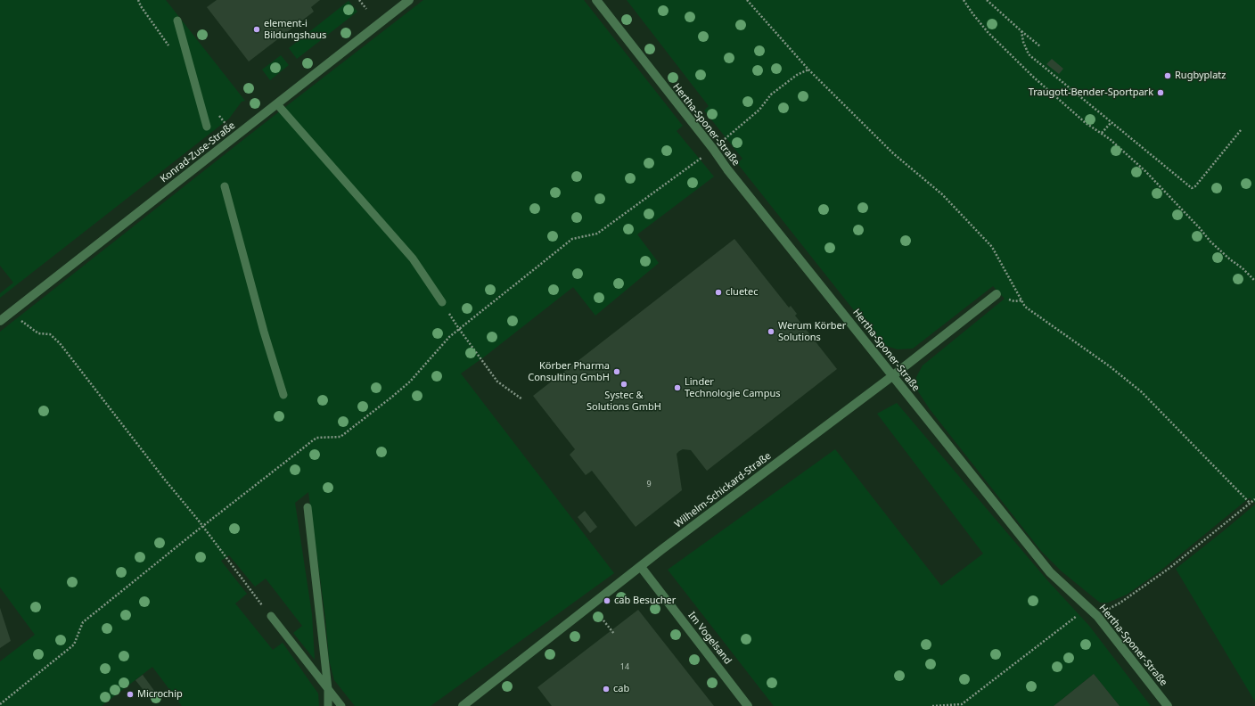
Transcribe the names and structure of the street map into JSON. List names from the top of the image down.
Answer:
{
  "streets": {
    "street": [
      "Hertha-Sponer-Straße",
      "Konrad-Zuse-Straße",
      "Wilhelm-Schickard-Straße",
      "Im Vogelsand"
    ]
  },
  "crossings": [
    ["Hertha-Sponer-Straße", "Wilhelm-Schickard-Straße"],
    ["Wilhelm-Schickard-Straße", "Im Vogelsand"]
  ],
  "places": [
    "element-i Bildungshaus",
    "Rugbyplatz",
    "Traugott-Bender-Sportpark",
    "cluetec",
    "Werum Körber Solutions",
    "Körber Pharma Consulting GmbH",
    "Systec & Solutions GmbH",
    "Linder Technologie Campus",
    "cab Besucher",
    "cab",
    "Microchip"
  ],
  "house_numbers": ["9", "14"]
}
